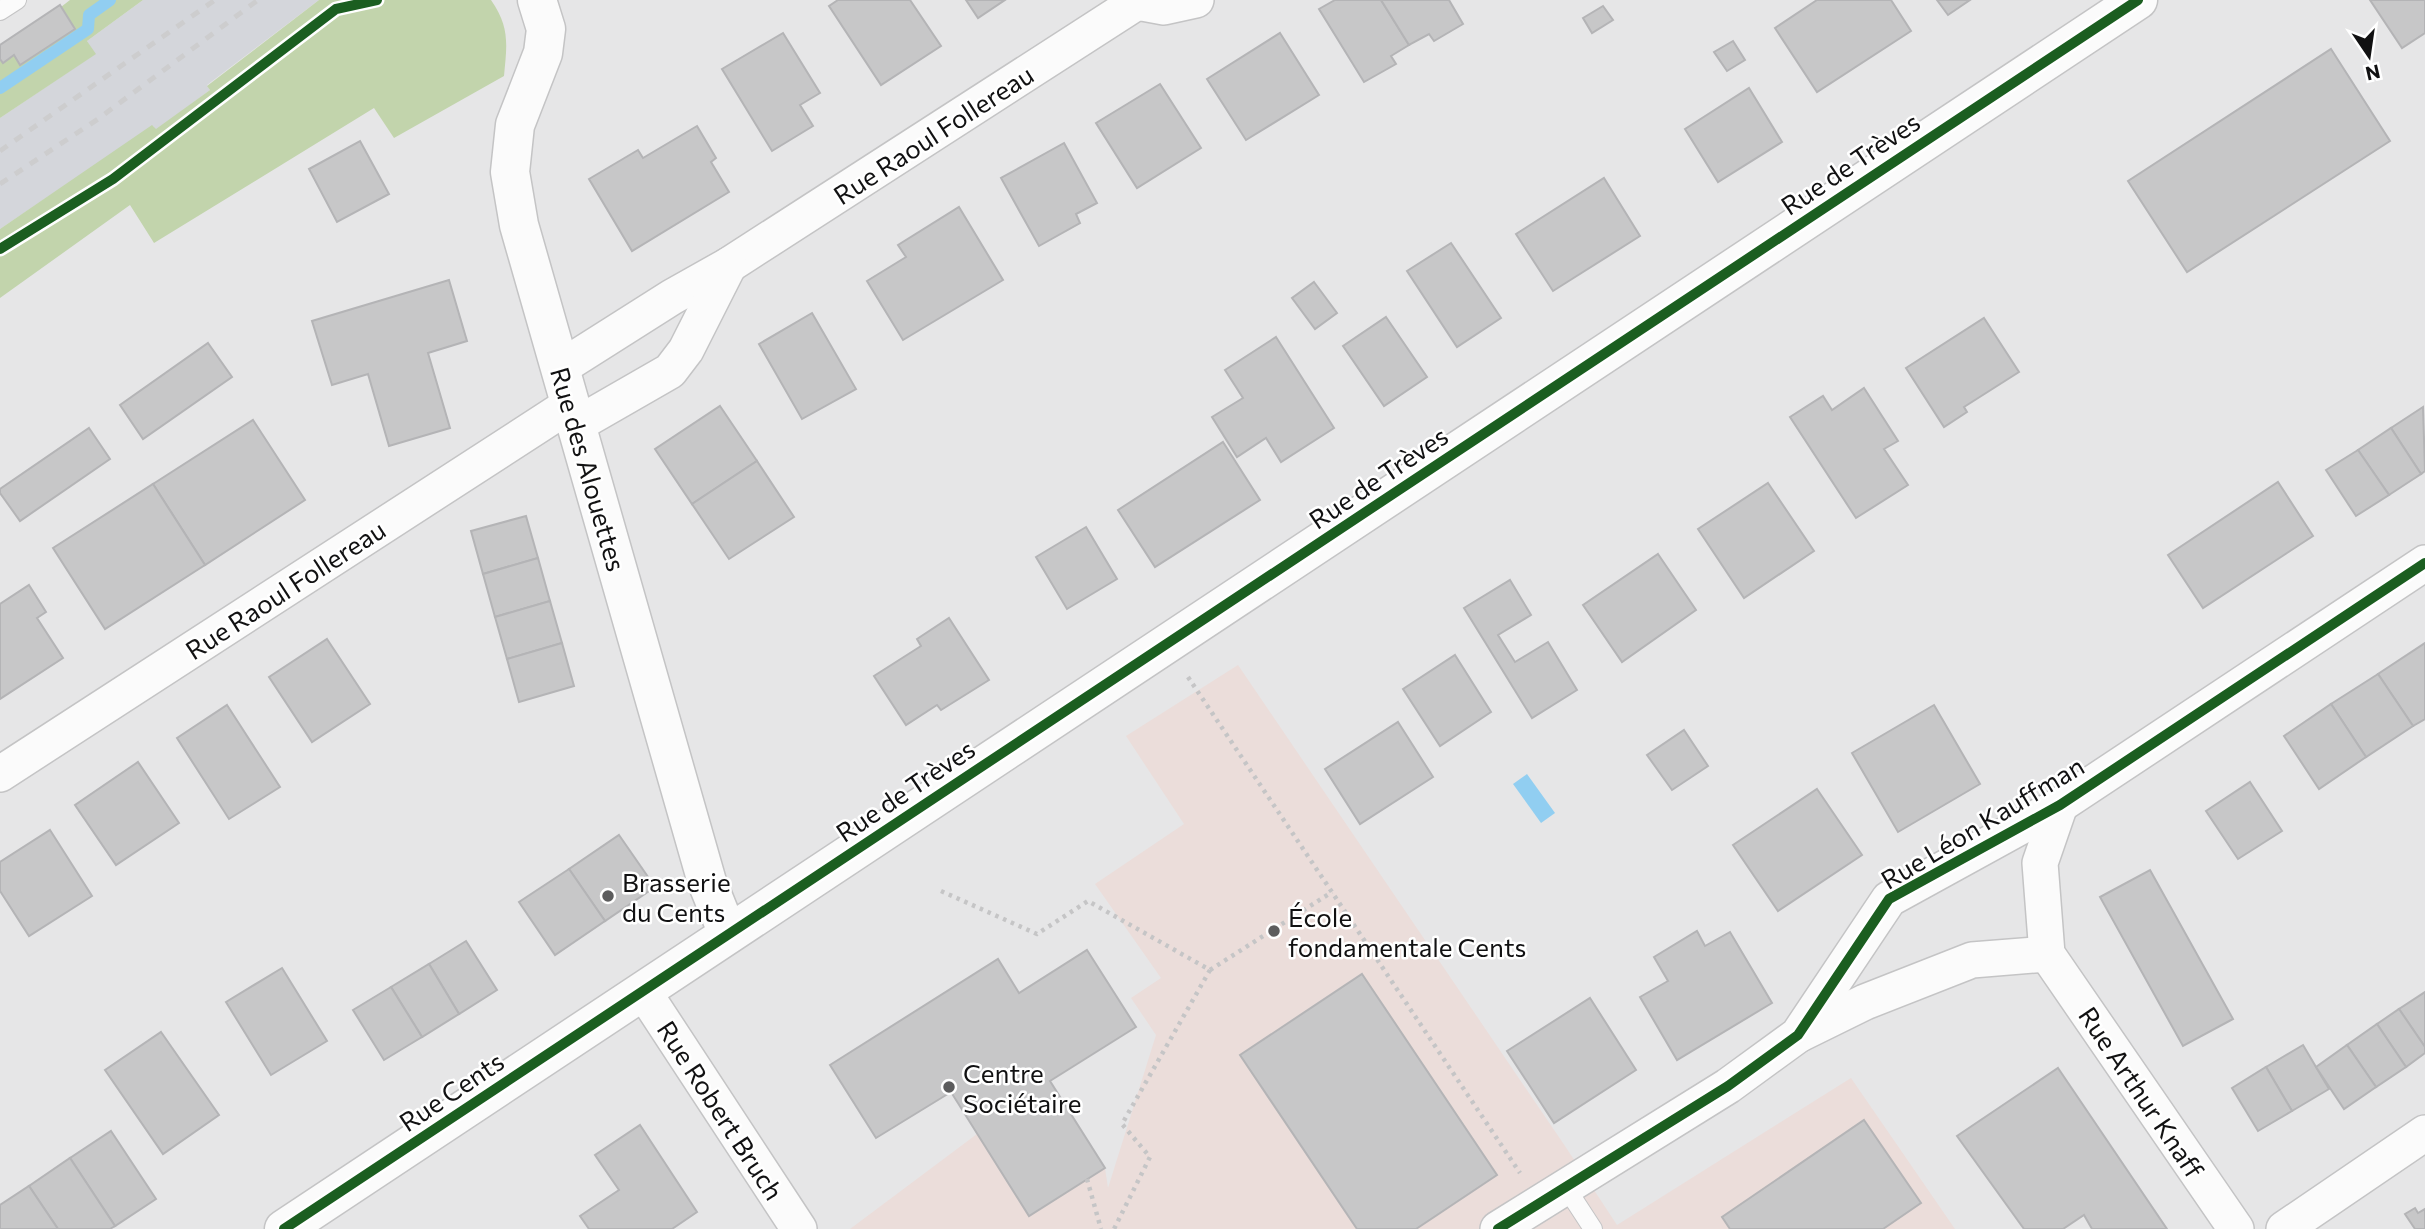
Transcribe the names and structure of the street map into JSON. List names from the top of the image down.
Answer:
{
  "streets": {
    "main road": ["Rue de Trèves", "Rue des Alouettes", "Rue Cents"],
    "street": [
      "Rue Raoul Follereau",
      "Rue Léon Kauffman",
      "Rue Arthur Knaff",
      "Rue Robert Bruch"
    ]
  },
  "crossings": [
    ["Rue Raoul Follereau", "Rue des Alouettes"],
    ["Rue de Trèves", "Rue des Alouettes"],
    ["Rue de Trèves", "Rue Cents"],
    ["Rue de Trèves", "Rue Robert Bruch"],
    ["Rue Cents", "Rue Robert Bruch"]
  ],
  "places": ["Brasserie du Cents", "École fondamentale Cents", "Centre Sociétaire"],
  "north": "bottom"
}
